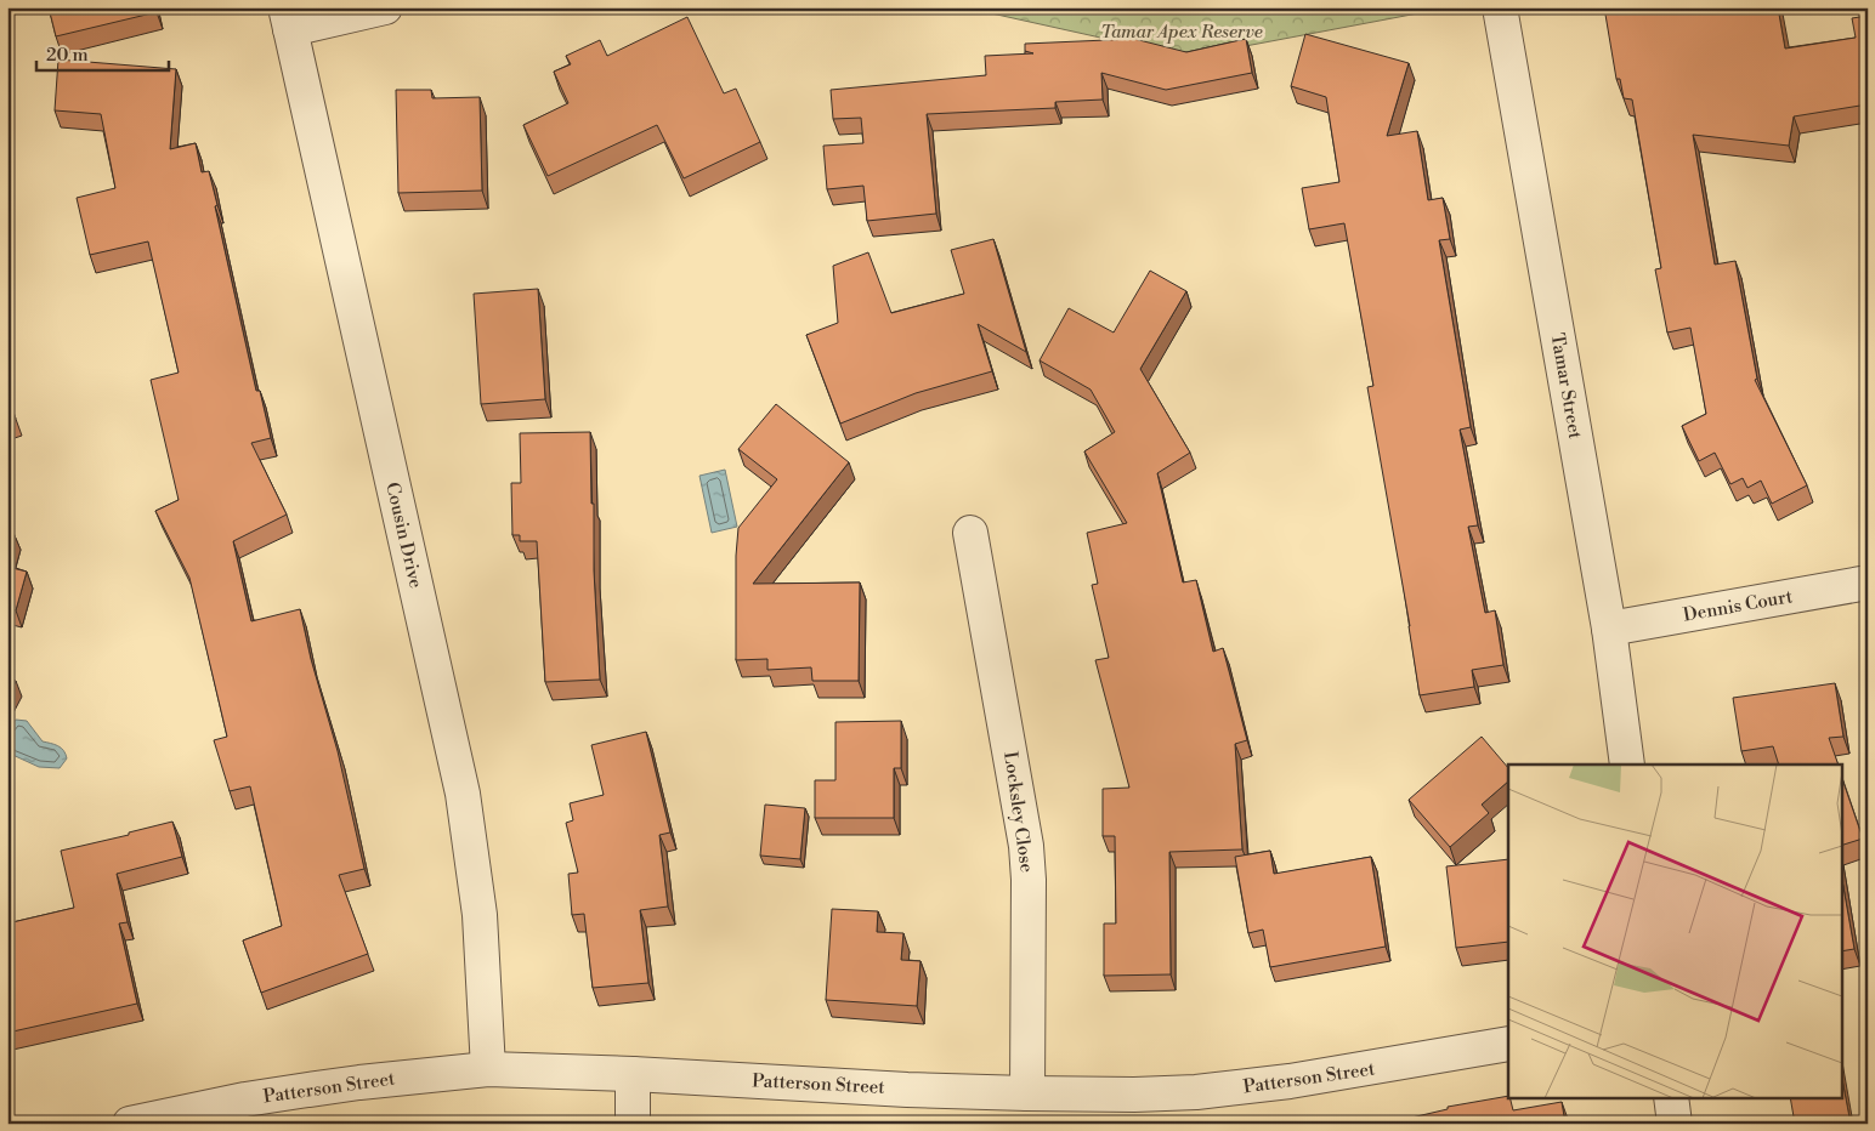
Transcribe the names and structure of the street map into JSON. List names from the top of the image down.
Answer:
{
  "streets": {
    "street": [
      "Tamar Street",
      "Cousin Drive",
      "Dennis Court",
      "Locksley Close",
      "Patterson Street"
    ]
  },
  "crossings": [
    ["Tamar Street", "Dennis Court"],
    ["Cousin Drive", "Patterson Street"],
    ["Locksley Close", "Patterson Street"]
  ],
  "parks": ["Tamar Apex Reserve"],
  "scale_bar": "20 m"
}
